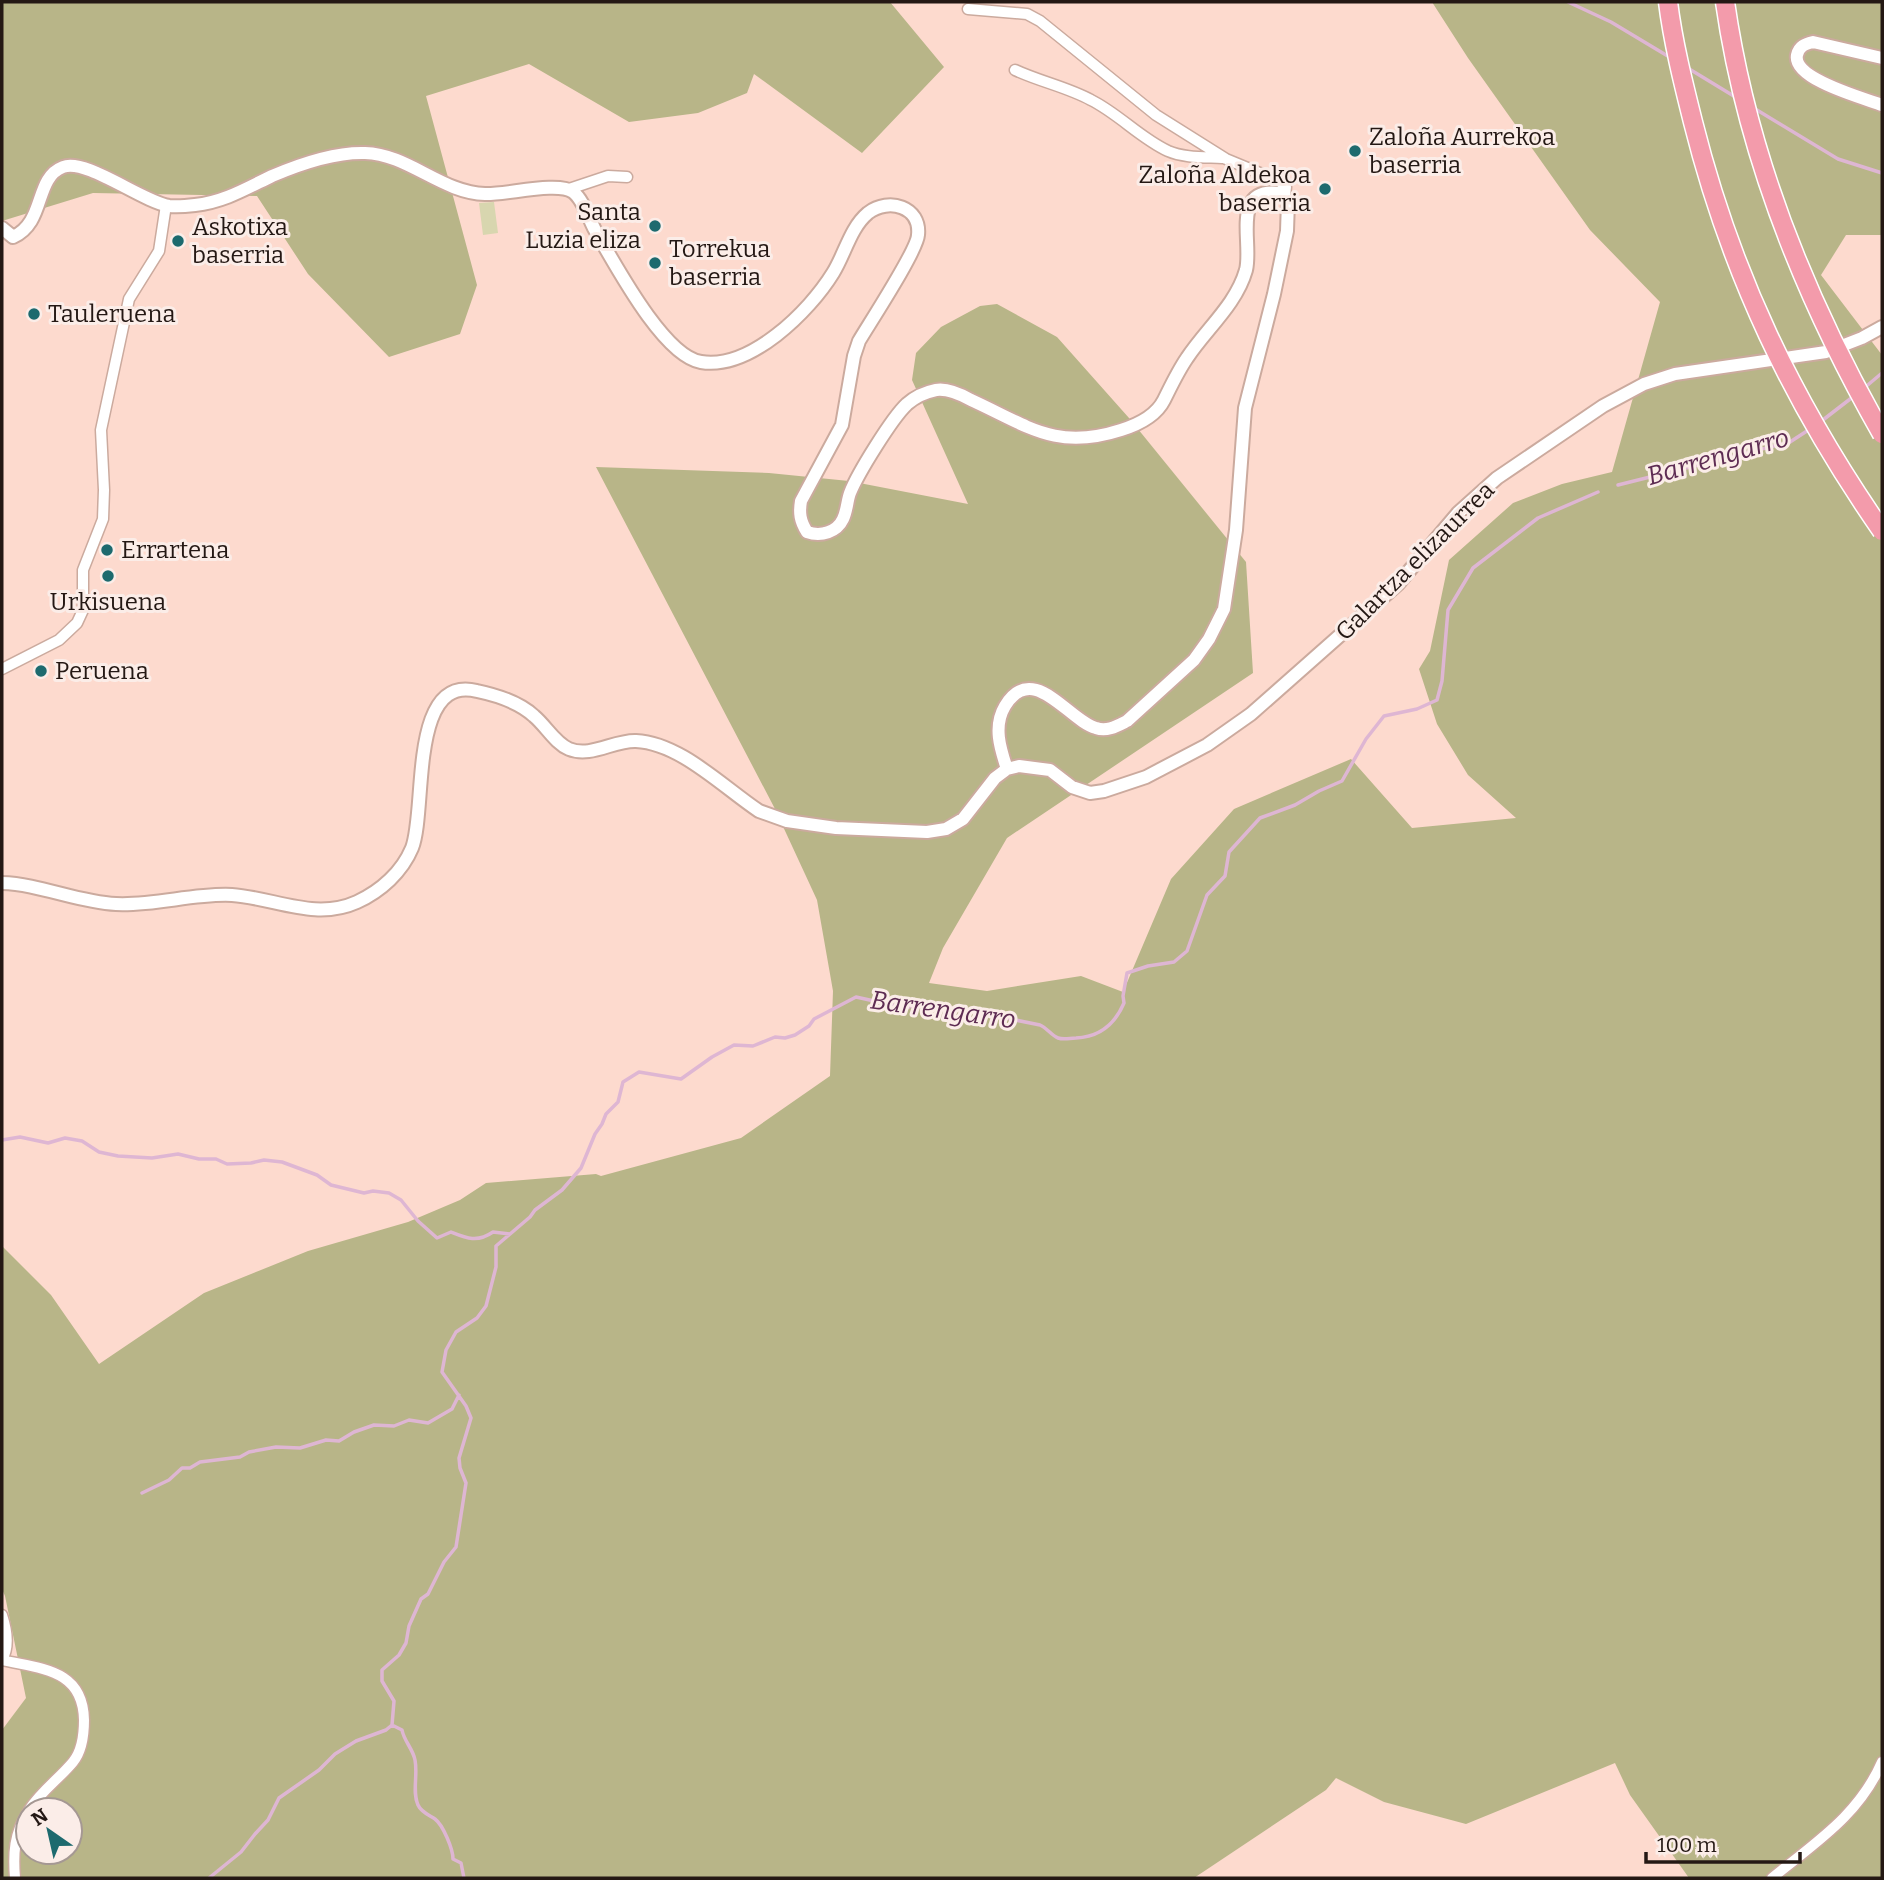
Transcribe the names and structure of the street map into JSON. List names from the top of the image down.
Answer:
{
  "streets": {
    "street": ["Galartza elizaurrea"]
  },
  "water": ["Barrengarro"],
  "places": [
    "Zaloña Aurrekoa baserria",
    "Zaloña Aldekoa baserria",
    "Santa Luzia eliza",
    "Askotixa baserria",
    "Torrekua baserria",
    "Tauleruena",
    "Errartena",
    "Urkisuena",
    "Peruena"
  ],
  "scale_bar": "100 m",
  "north": "top left"
}
